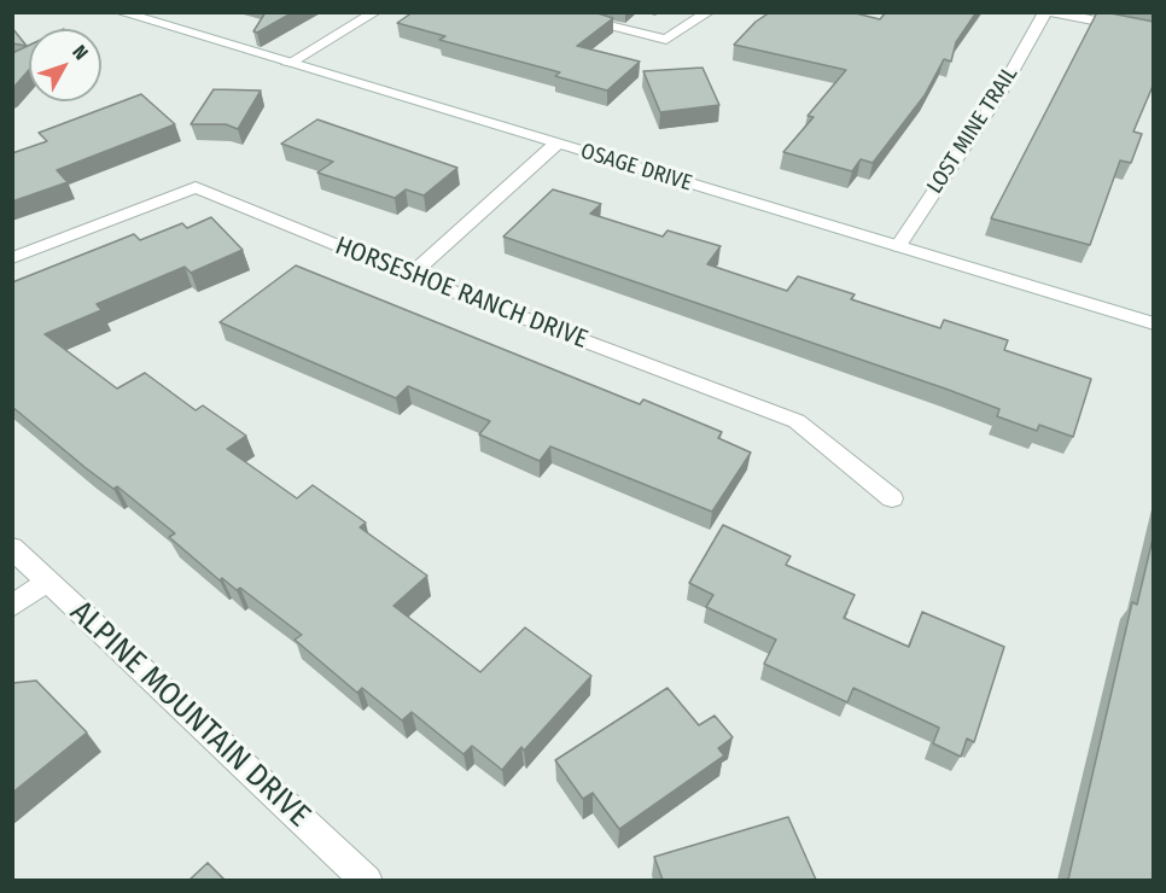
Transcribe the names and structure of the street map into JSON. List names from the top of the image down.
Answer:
{
  "streets": {
    "street": [
      "LOST MINE TRAIL",
      "OSAGE DRIVE",
      "HORSESHOE RANCH DRIVE",
      "ALPINE MOUNTAIN DRIVE"
    ]
  },
  "crossings": [
    ["LOST MINE TRAIL", "OSAGE DRIVE"]
  ],
  "north": "top right"
}
